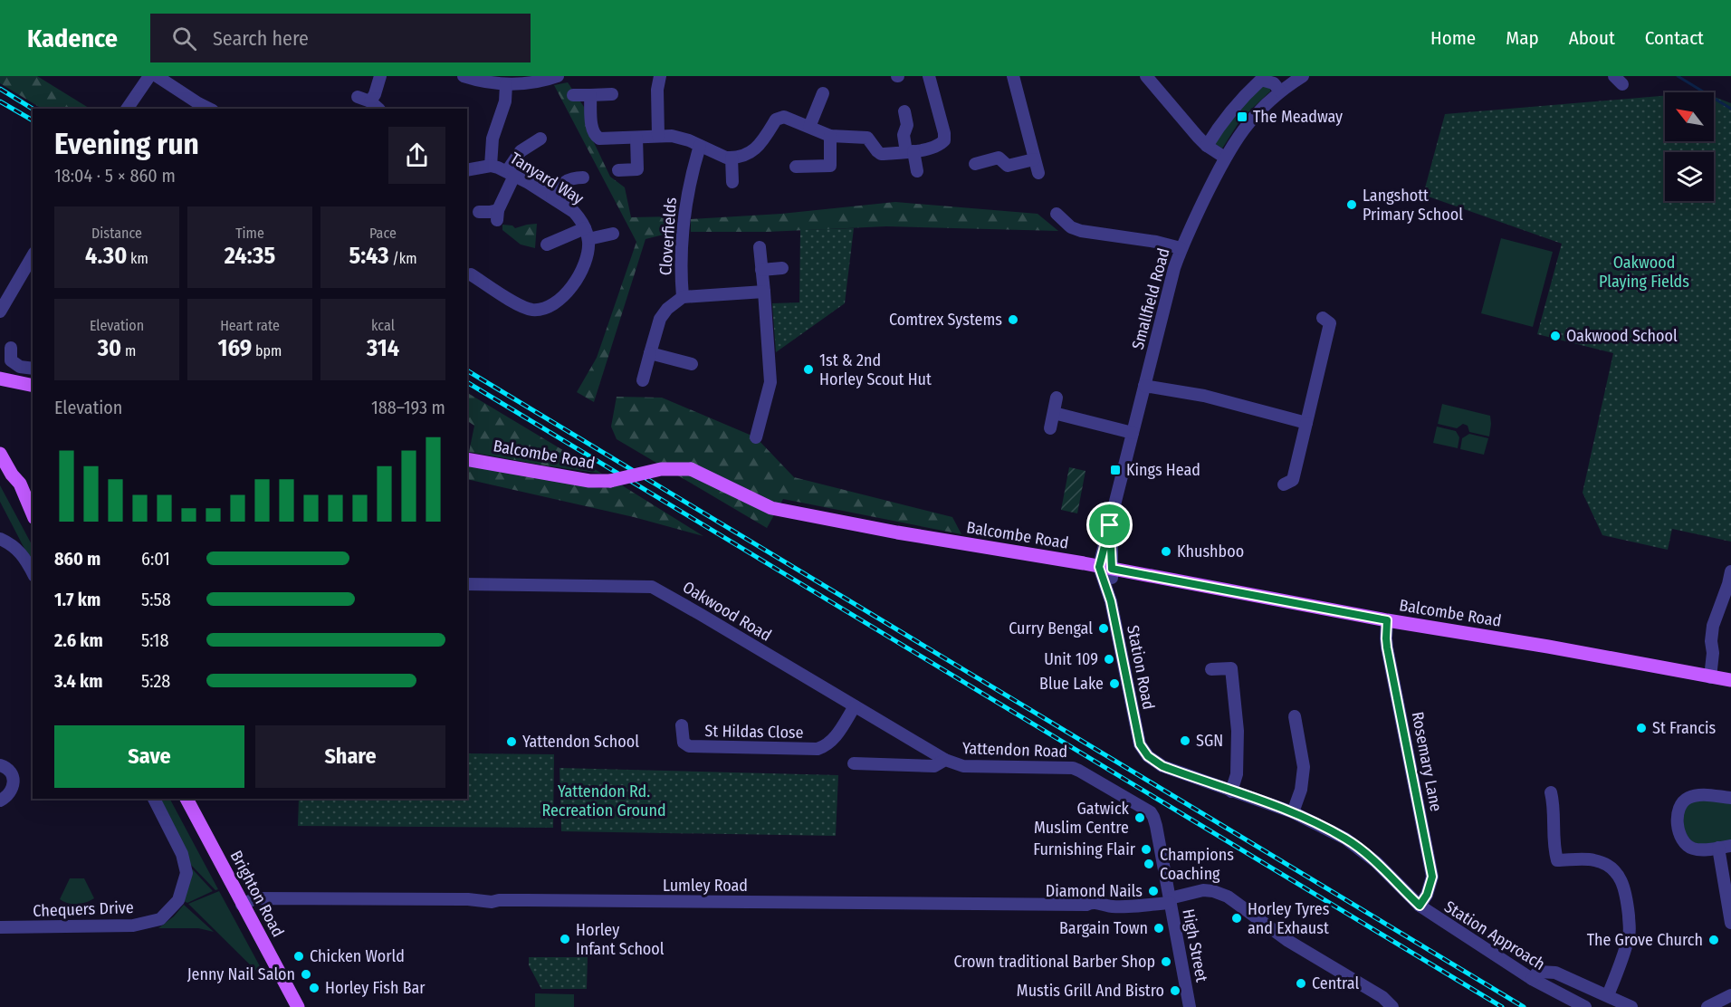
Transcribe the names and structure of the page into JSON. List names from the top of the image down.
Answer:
{
  "streets": {
    "main road": ["Balcombe Road", "Brighton Road"],
    "street": [
      "Tanyard Way",
      "Cloverfields",
      "Smallfield Road",
      "Oakwood Road",
      "Station Road",
      "St Hildas Close",
      "Yattendon Road",
      "Rosemary Lane",
      "Lumley Road",
      "Chequers Drive",
      "Station Approach",
      "High Street"
    ]
  },
  "crossings": [
    ["Smallfield Road", "Balcombe Road"],
    ["Smallfield Road", "Station Road"],
    ["Balcombe Road", "Station Road"],
    ["Balcombe Road", "Rosemary Lane"],
    ["Oakwood Road", "St Hildas Close"],
    ["Oakwood Road", "Yattendon Road"],
    ["Station Road", "Station Approach"],
    ["Yattendon Road", "High Street"],
    ["Rosemary Lane", "Station Approach"],
    ["Lumley Road", "Brighton Road"],
    ["Lumley Road", "High Street"]
  ],
  "parks": ["Oakwood Playing Fields", "Yattendon Rd. Recreation Ground"],
  "places": {
    "transit": ["The Meadway", "Kings Head"],
    "other": [
      "Langshott Primary School",
      "Comtrex Systems",
      "Oakwood School",
      "1st & 2nd Horley Scout Hut",
      "Khushboo",
      "Curry Bengal",
      "Unit 109",
      "Blue Lake",
      "St Francis",
      "SGN",
      "Yattendon School",
      "Gatwick Muslim Centre",
      "Furnishing Flair",
      "Champions Coaching",
      "Diamond Nails",
      "Horley Tyres and Exhaust",
      "Bargain Town",
      "Horley Infant School",
      "The Grove Church",
      "Chicken World",
      "Crown traditional Barber Shop",
      "Jenny Nail Salon",
      "Central",
      "Horley Fish Bar",
      "Mustis Grill And Bistro"
    ]
  },
  "north": "top left",
  "page": {
    "header": "Kadence",
    "search": "Search here",
    "nav": [
      "Home",
      "Map",
      "About",
      "Contact"
    ],
    "heading": ["Evening run", "18:04 · 5 × 860 m"],
    "stats": [
      ["Distance", "4.30 km"],
      ["Time", "24:35"],
      ["Pace", "5:43 /km"],
      ["Elevation", "30 m"],
      ["Heart rate", "169 bpm"],
      ["kcal", "314"]
    ],
    "chart": ["Elevation", "188–193 m"],
    "list": [
      {
        "name": "860 m",
        "note": "6:01"
      },
      {
        "name": "1.7 km",
        "note": "5:58"
      },
      {
        "name": "2.6 km",
        "note": "5:18"
      },
      {
        "name": "3.4 km",
        "note": "5:28"
      }
    ],
    "buttons": ["Save", "Share"]
  }
}
